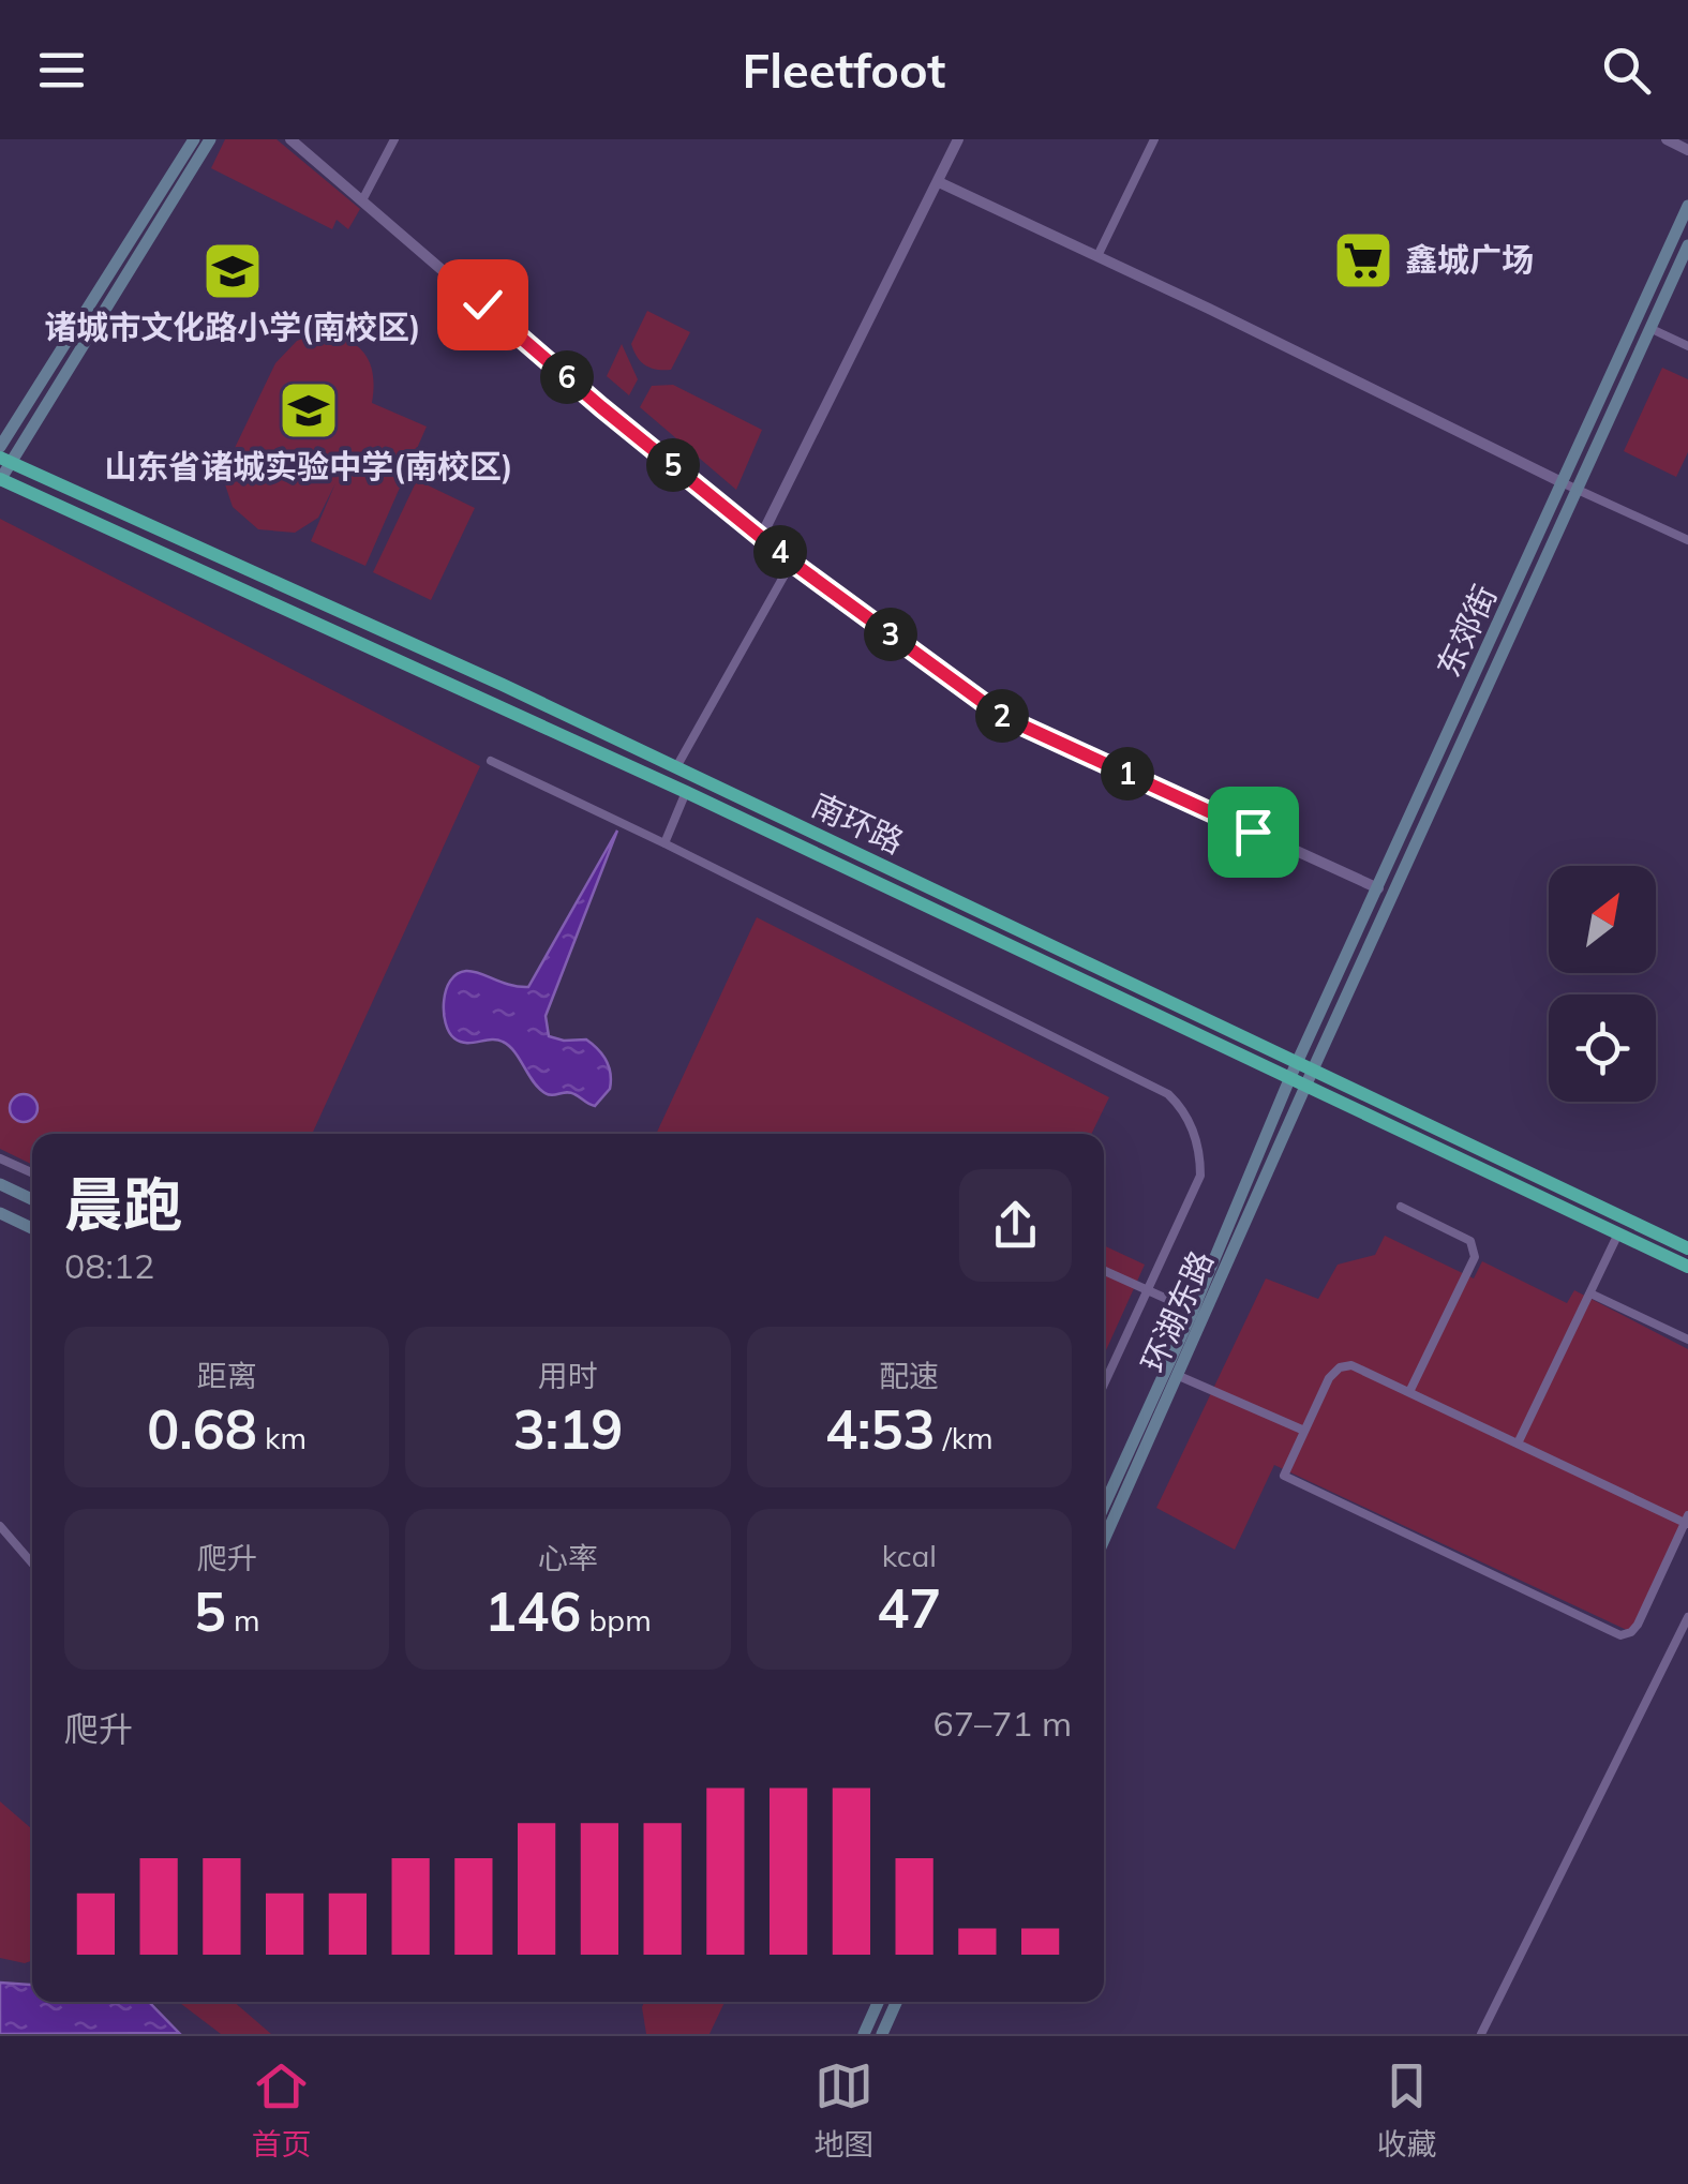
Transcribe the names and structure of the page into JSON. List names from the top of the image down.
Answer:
{
  "streets": {
    "highway": ["南环路"],
    "main road": ["东郊街", "环湖东路"]
  },
  "crossings": [
    ["东郊街", "南环路"],
    ["东郊街", "环湖东路"],
    ["南环路", "环湖东路"]
  ],
  "places": {
    "supermarket": ["鑫城广场"],
    "school or university": ["诸城市文化路小学(南校区)", "山东省诸城实验中学(南校区)"]
  },
  "north": "top right",
  "page": {
    "header": "Fleetfoot",
    "pins": [
      "6",
      "5",
      "4",
      "3",
      "2",
      "1"
    ],
    "heading": ["晨跑", "08:12"],
    "stats": [
      ["距离", "0.68 km"],
      ["用时", "3:19"],
      ["配速", "4:53 /km"],
      ["爬升", "5 m"],
      ["心率", "146 bpm"],
      ["kcal", "47"]
    ],
    "chart": ["爬升", "67–71 m"],
    "tabs": ["首页", "地图", "收藏"]
  }
}
